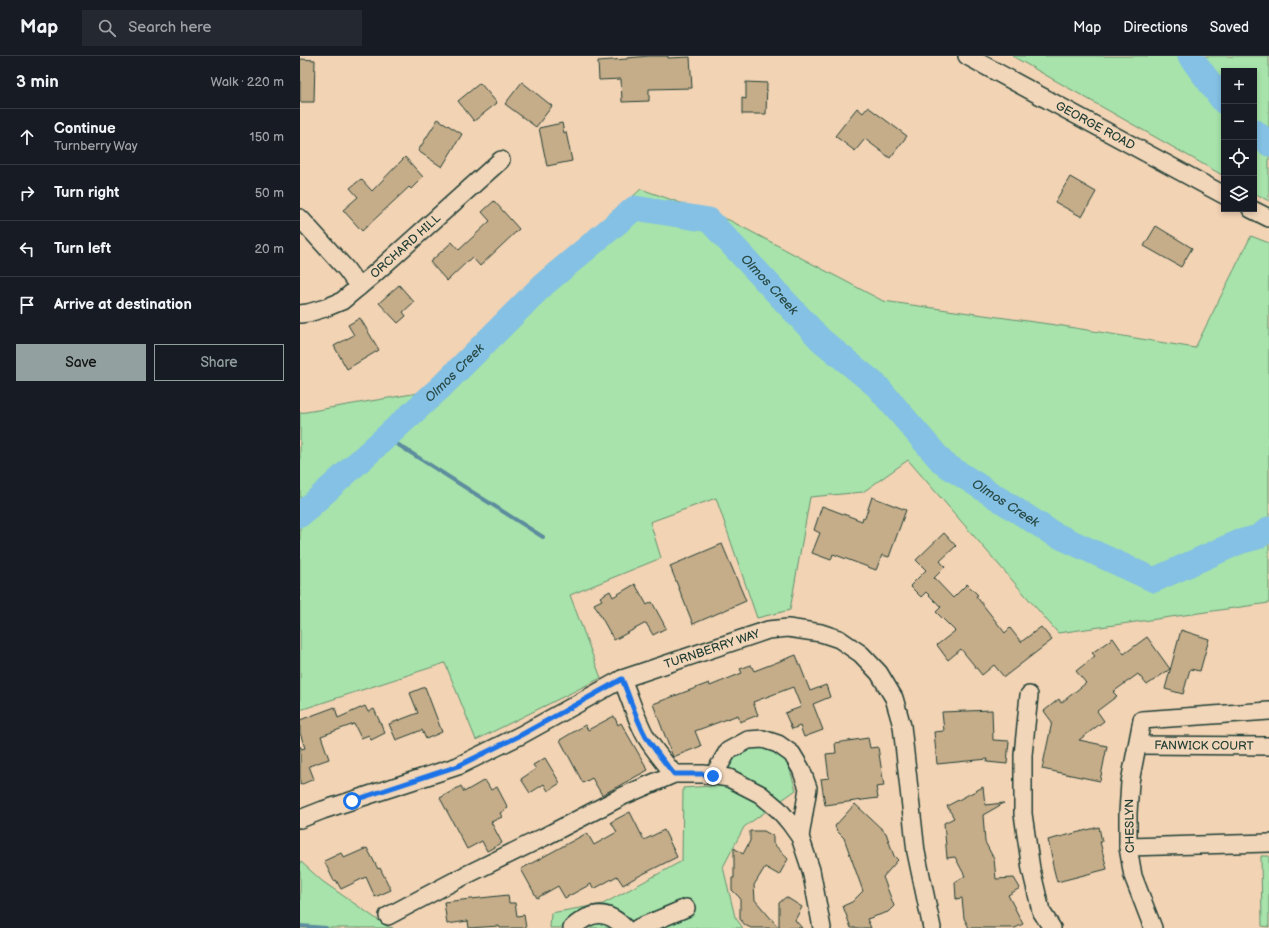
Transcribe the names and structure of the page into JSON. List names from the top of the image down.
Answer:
{
  "streets": {
    "street": [
      "GEORGE ROAD",
      "ORCHARD HILL",
      "TURNBERRY WAY",
      "FANWICK COURT",
      "CHESLYN"
    ]
  },
  "crossings": [
    ["FANWICK COURT", "CHESLYN"]
  ],
  "water": ["Olmos Creek"],
  "page": {
    "header": "Map",
    "search": "Search here",
    "nav": ["Map", "Directions", "Saved"],
    "heading": ["3 min", "Walk · 220 m"],
    "map_buttons": ["+", "−"],
    "list": [
      ["Continue", "Turnberry Way", "150 m"],
      ["Turn right", "50 m"],
      ["Turn left", "20 m"],
      "Arrive at destination"
    ],
    "buttons": ["Save", "Share"]
  }
}
